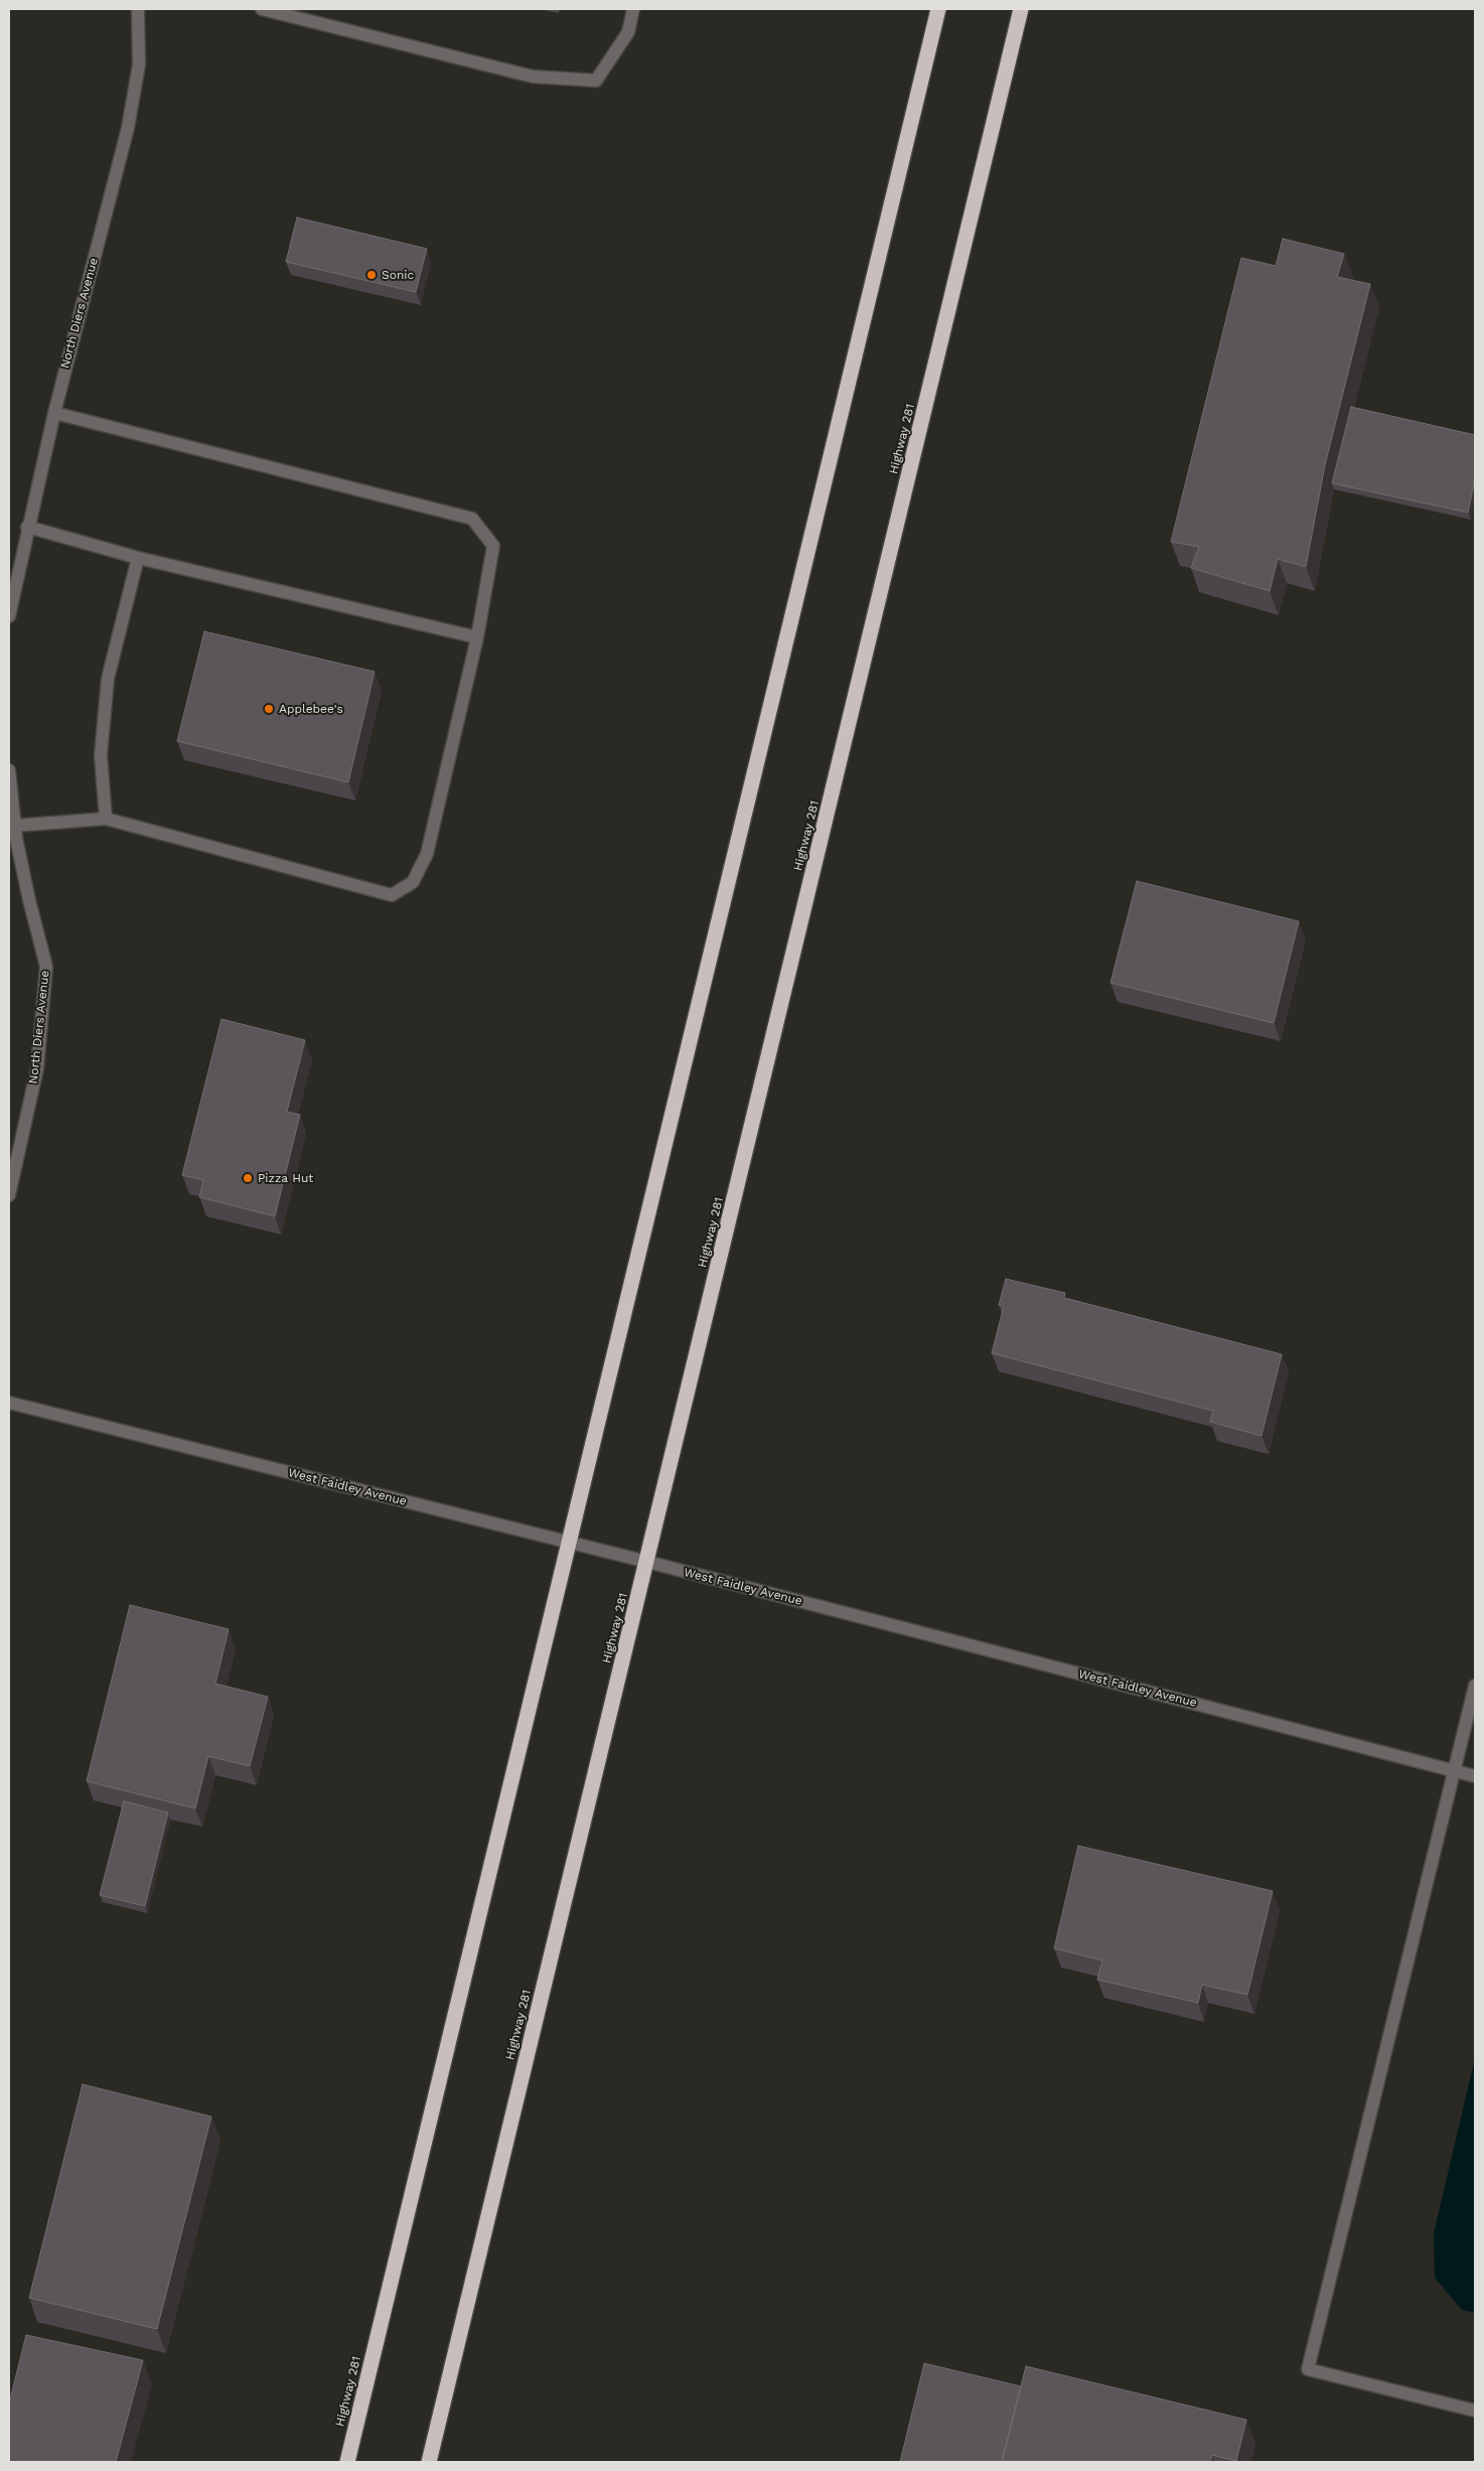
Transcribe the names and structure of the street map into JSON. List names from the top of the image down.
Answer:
{
  "streets": {
    "highway": ["Highway 281"],
    "street": ["North Diers Avenue", "West Faidley Avenue"]
  },
  "crossings": [
    ["Highway 281", "West Faidley Avenue"]
  ],
  "places": ["Sonic", "Applebee's", "Pizza Hut"]
}
